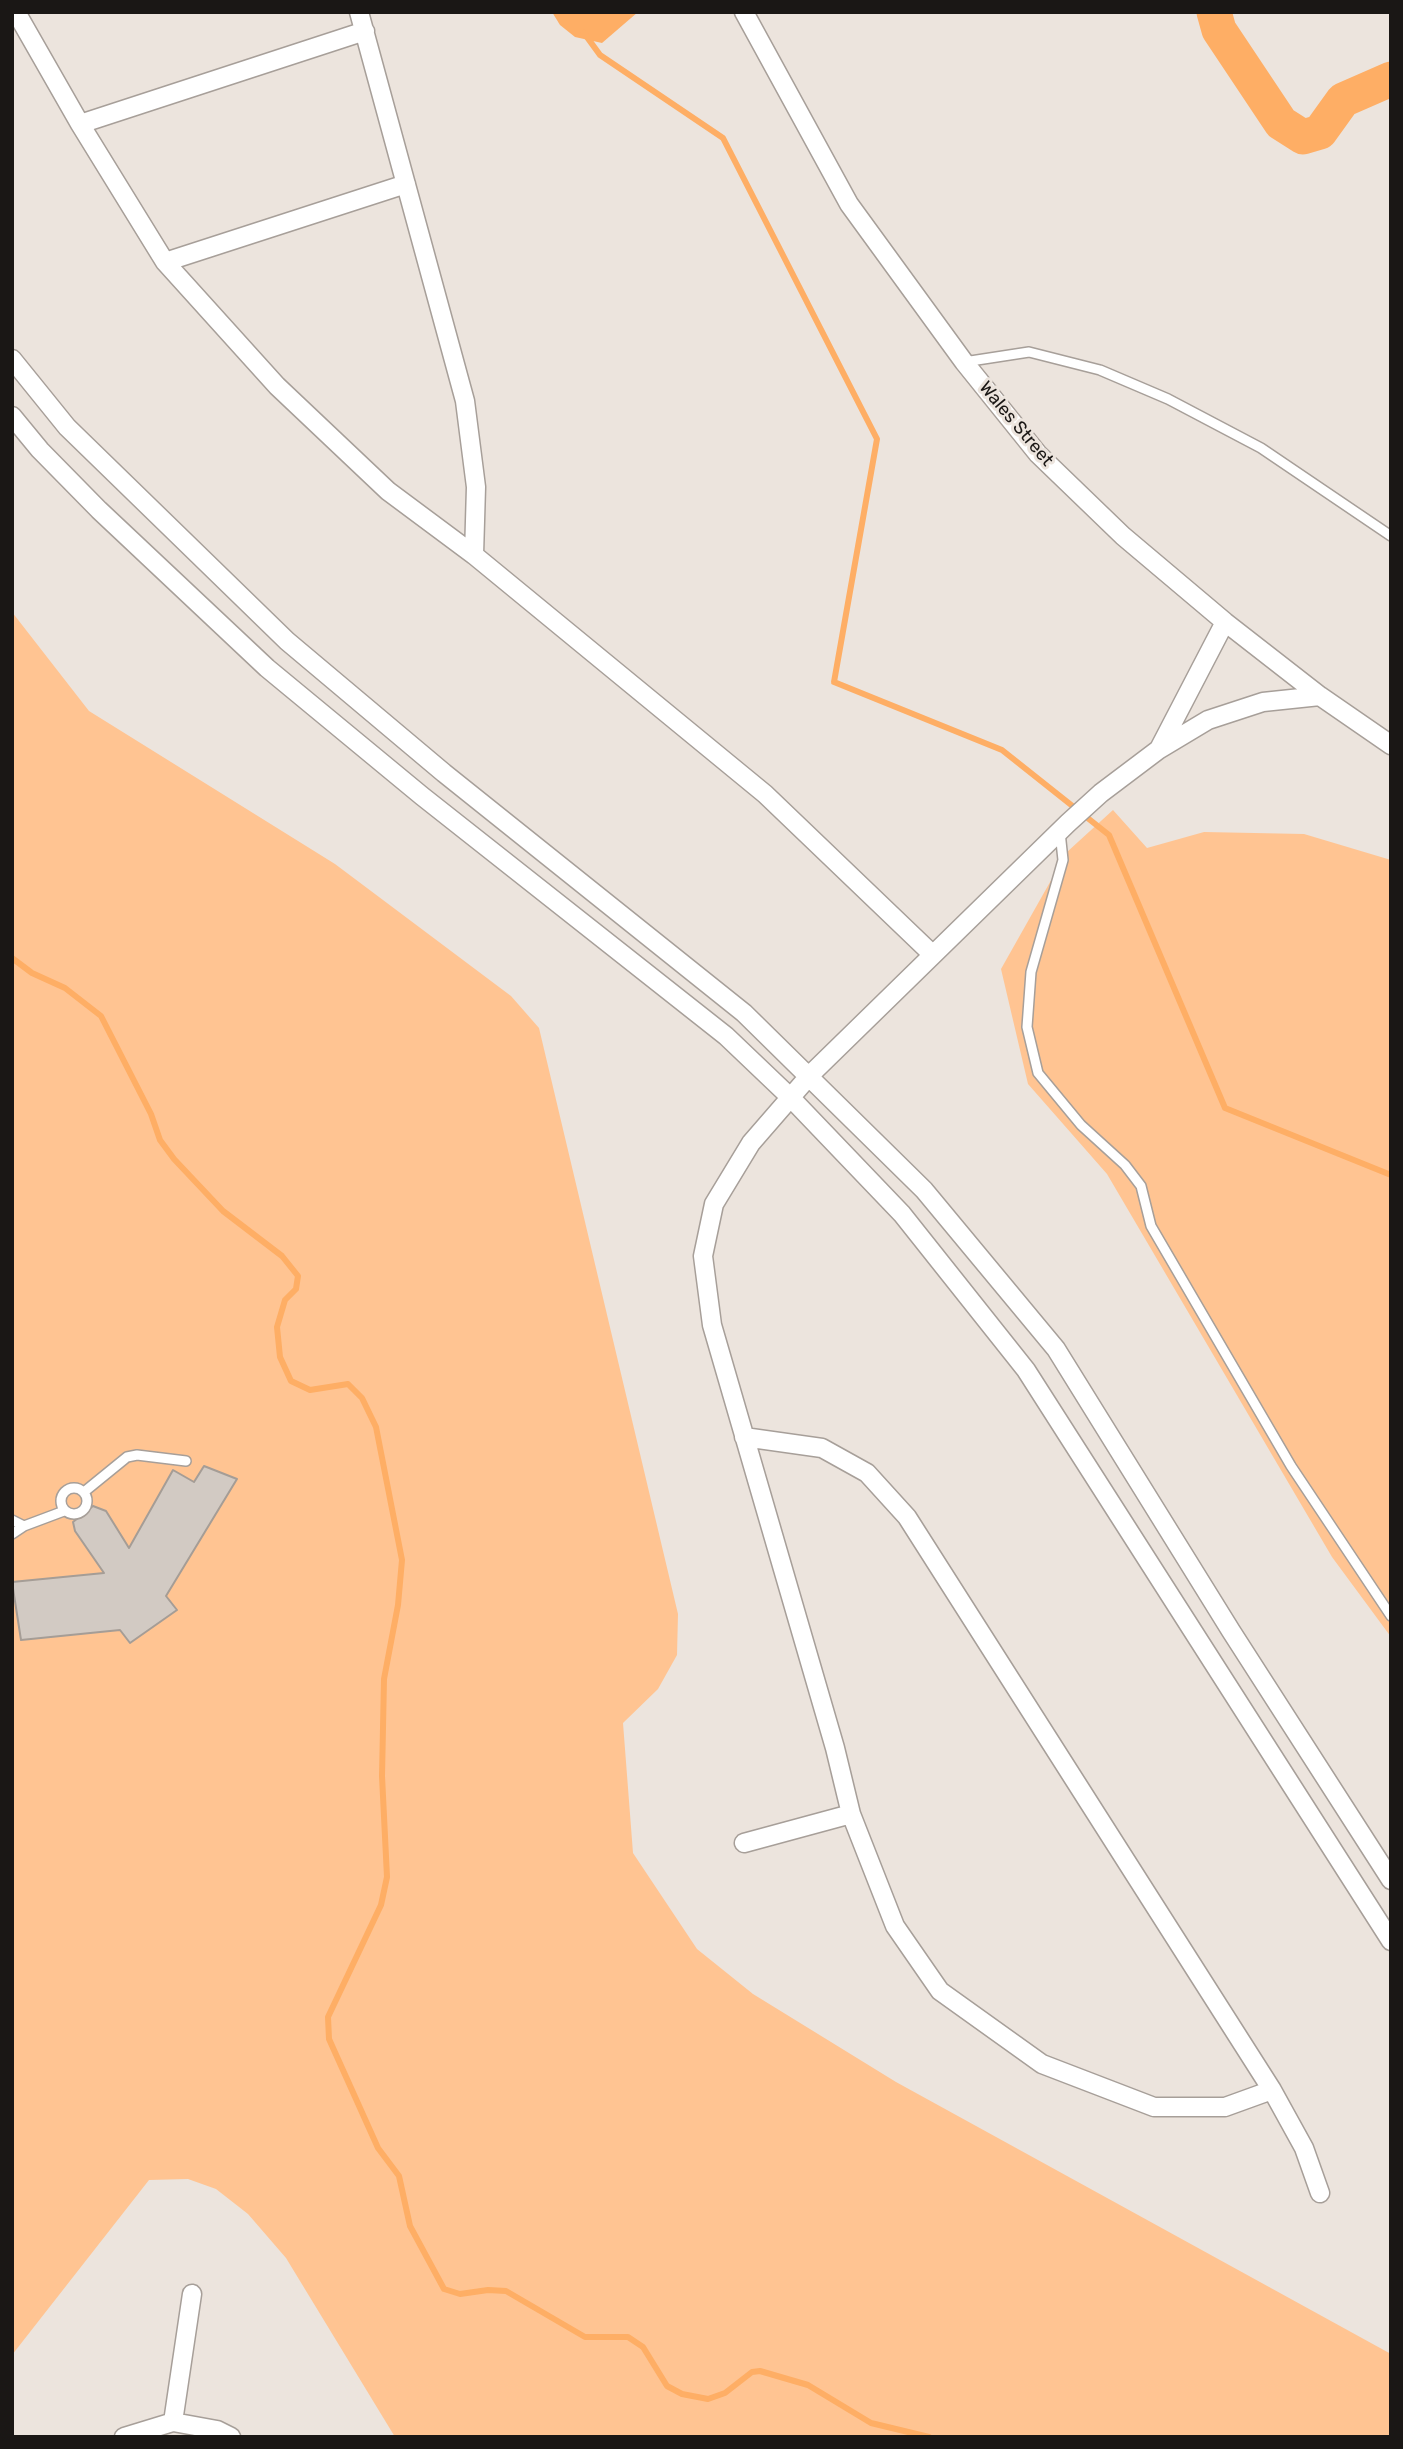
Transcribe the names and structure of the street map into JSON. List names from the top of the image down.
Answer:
{
  "streets": {
    "street": ["Wales Street"]
  }
}
